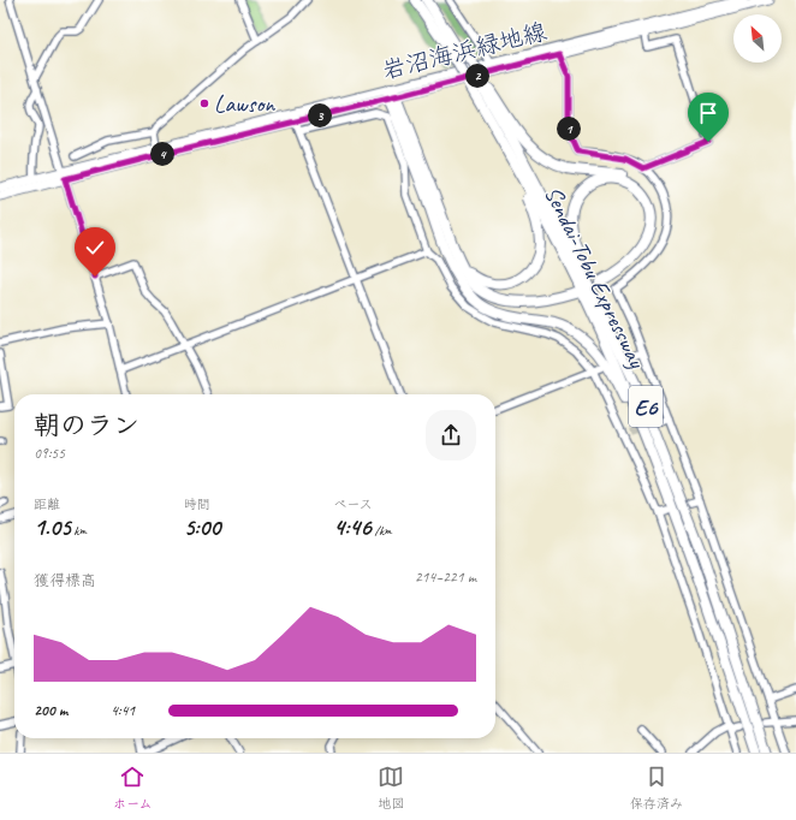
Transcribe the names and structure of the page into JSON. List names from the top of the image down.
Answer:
{
  "streets": {
    "highway": ["Sendai-Tobu Expressway", "E6"],
    "main road": ["岩沼海浜緑地線"]
  },
  "places": ["Lawson"],
  "north": "top left",
  "page": {
    "pins": [
      "2",
      "3",
      "1",
      "4"
    ],
    "heading": ["朝のラン", "09:55"],
    "stats": [
      ["距離", "1.05 km"],
      ["時間", "5:00"],
      ["ペース", "4:46 /km"]
    ],
    "chart": ["獲得標高", "214–221 m"],
    "list": [
      {
        "name": "200 m",
        "note": "4:41"
      }
    ],
    "tabs": ["ホーム", "地図", "保存済み"]
  }
}
